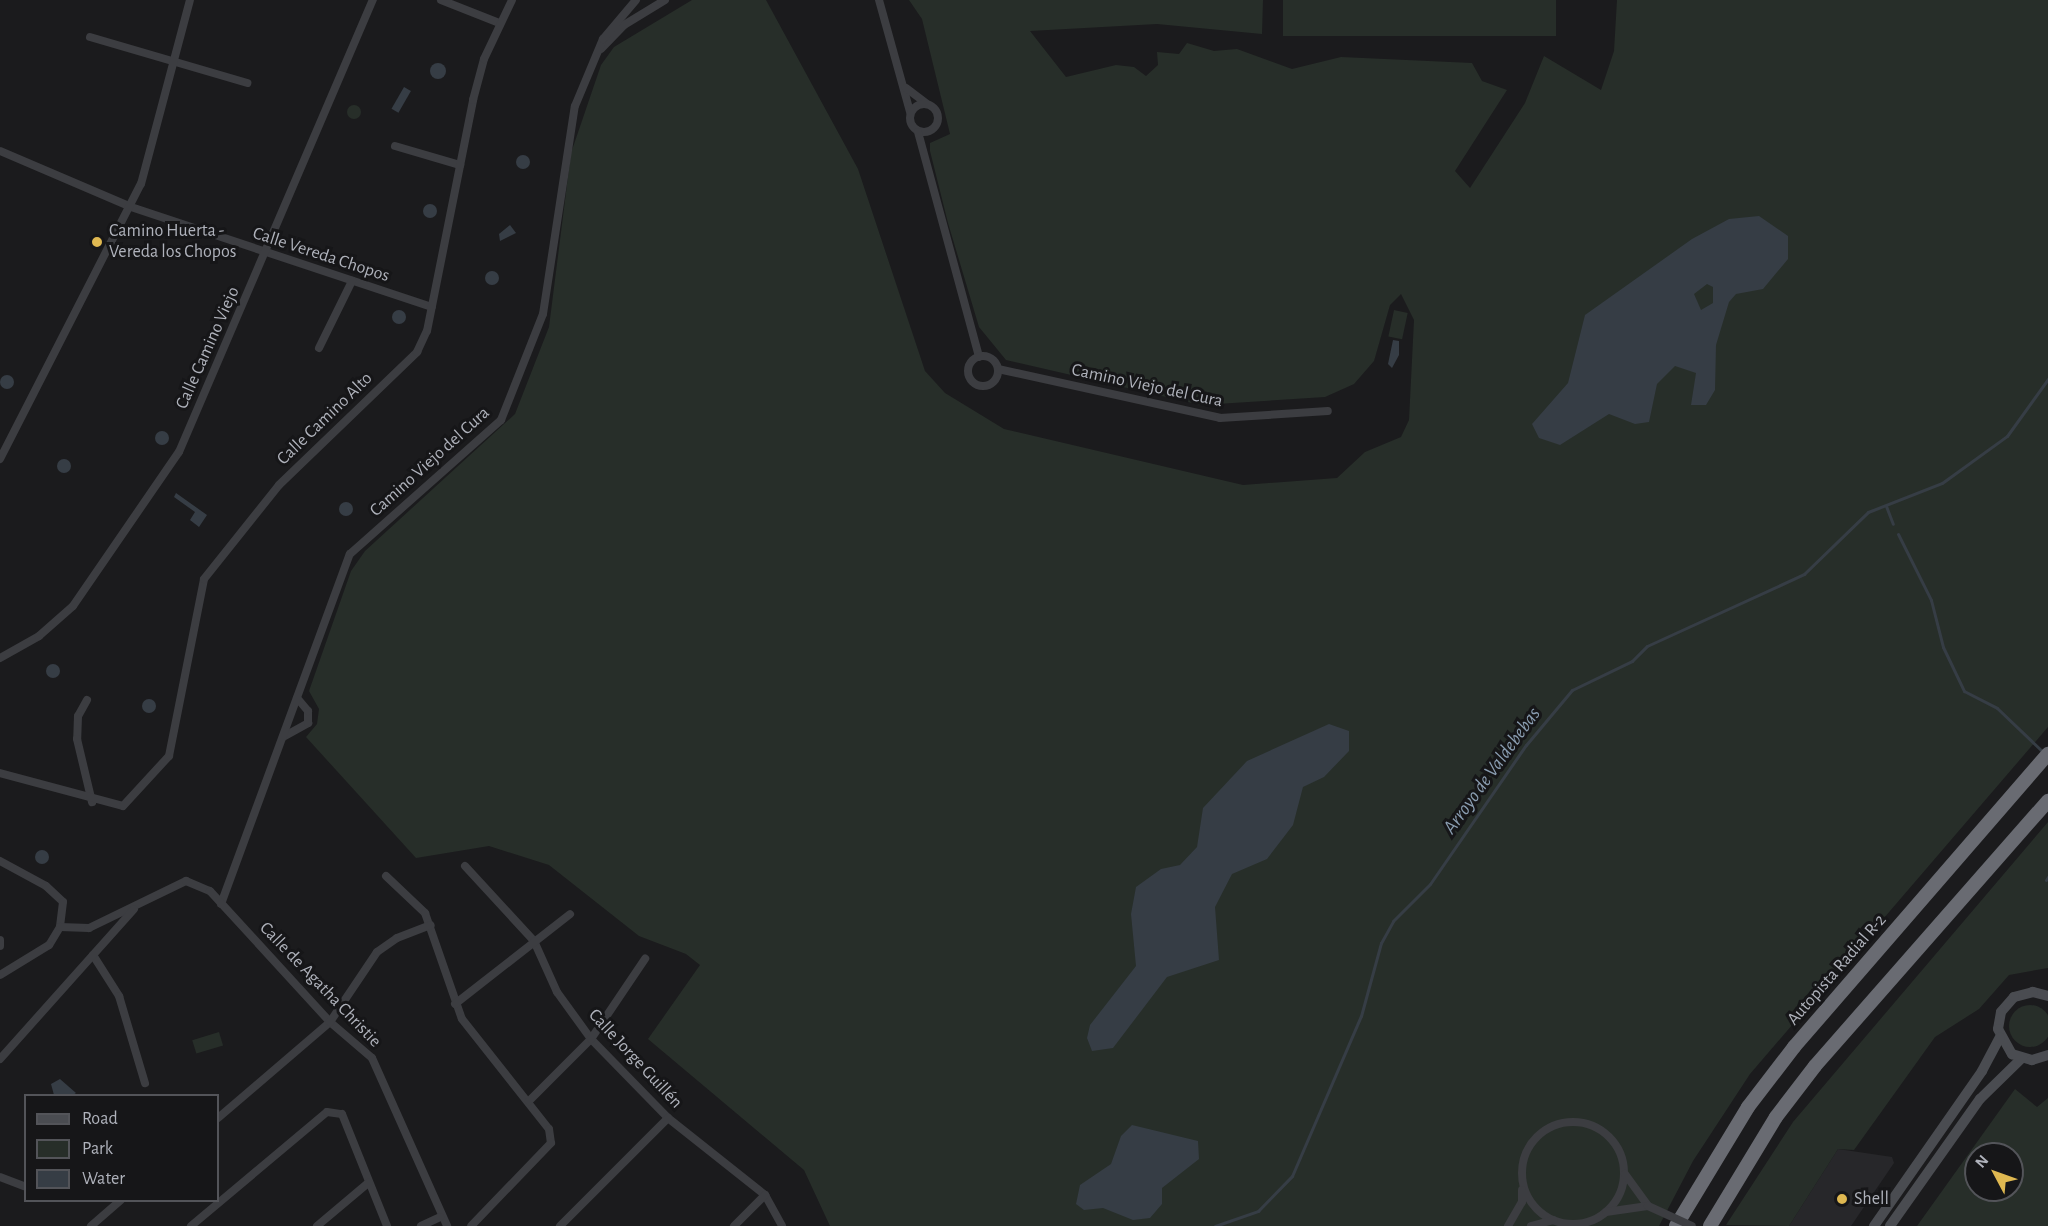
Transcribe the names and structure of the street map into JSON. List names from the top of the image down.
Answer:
{
  "streets": {
    "highway": ["Autopista Radial R-2"],
    "street": [
      "Calle Vereda Chopos",
      "Calle Camino Viejo",
      "Camino Viejo del Cura",
      "Calle Camino Alto",
      "Calle de Agatha Christie",
      "Calle Jorge Guillén"
    ]
  },
  "crossings": [
    ["Calle Vereda Chopos", "Calle Camino Viejo"],
    ["Calle Vereda Chopos", "Calle Camino Alto"],
    ["Camino Viejo del Cura", "Calle de Agatha Christie"]
  ],
  "water": ["Arroyo de Valdebebas"],
  "places": ["Camino Huerta - Vereda los Chopos", "Shell"],
  "legend": ["Road", "Park", "Water"],
  "north": "top left"
}
